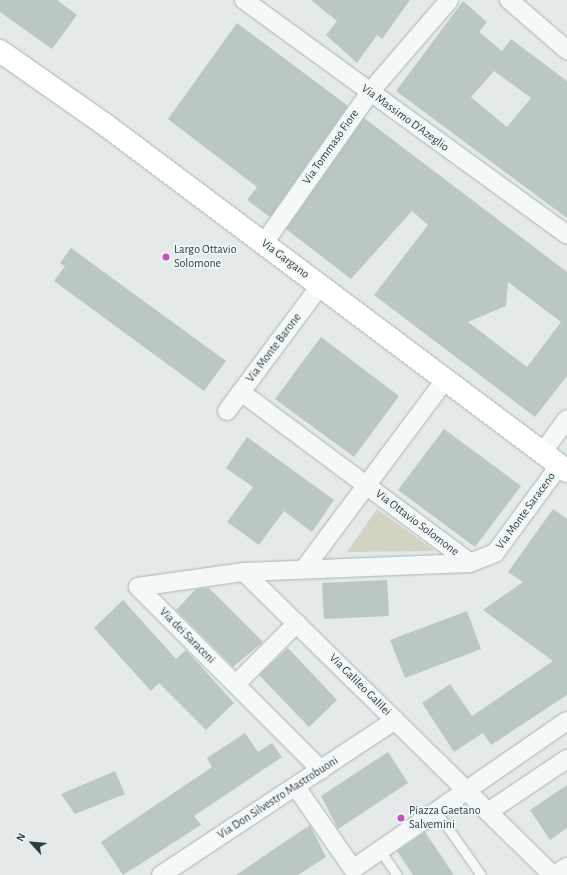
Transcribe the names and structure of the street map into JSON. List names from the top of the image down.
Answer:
{
  "streets": {
    "main road": ["Via Gargano"],
    "street": [
      "Via Massimo D'Azeglio",
      "Via Tommaso Fiore",
      "Via Monte Barone",
      "Via Monte Saraceno",
      "Via Ottavio Solomone",
      "Via dei Saraceni",
      "Via Galileo Galilei",
      "Via Don Silvestro Mastrobuoni"
    ]
  },
  "crossings": [
    ["Via Massimo D'Azeglio", "Via Tommaso Fiore"],
    ["Via Tommaso Fiore", "Via Gargano"],
    ["Via Gargano", "Via Monte Barone"],
    ["Via Gargano", "Via Monte Saraceno"],
    ["Via Monte Barone", "Via Ottavio Solomone"],
    ["Via Monte Saraceno", "Via Ottavio Solomone"],
    ["Via Ottavio Solomone", "Via dei Saraceni"],
    ["Via Ottavio Solomone", "Via Galileo Galilei"],
    ["Via dei Saraceni", "Via Galileo Galilei"],
    ["Via dei Saraceni", "Via Don Silvestro Mastrobuoni"],
    ["Via Galileo Galilei", "Via Don Silvestro Mastrobuoni"]
  ],
  "places": ["Largo Ottavio Solomone", "Piazza Gaetano Salvemini"],
  "north": "top left"
}
